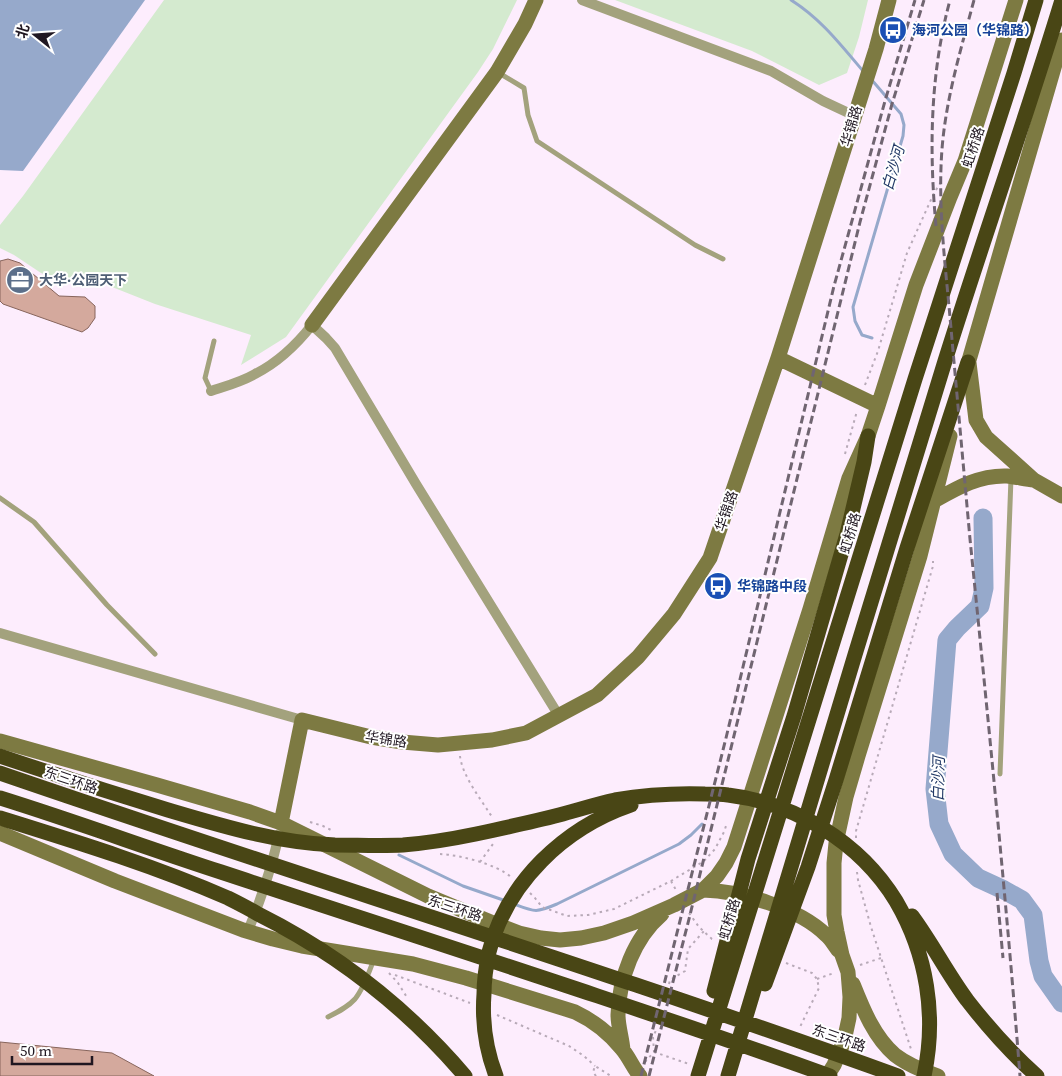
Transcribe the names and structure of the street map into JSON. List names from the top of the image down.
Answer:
{
  "streets": {
    "highway": ["虹桥路", "东三环路"],
    "main road": ["华锦路"]
  },
  "water": ["白沙河"],
  "places": {
    "bus stop": ["海河公园（华锦路）", "华锦路中段"],
    "office": ["大华·公园天下"]
  },
  "scale_bar": "50 m",
  "north": "left"
}
